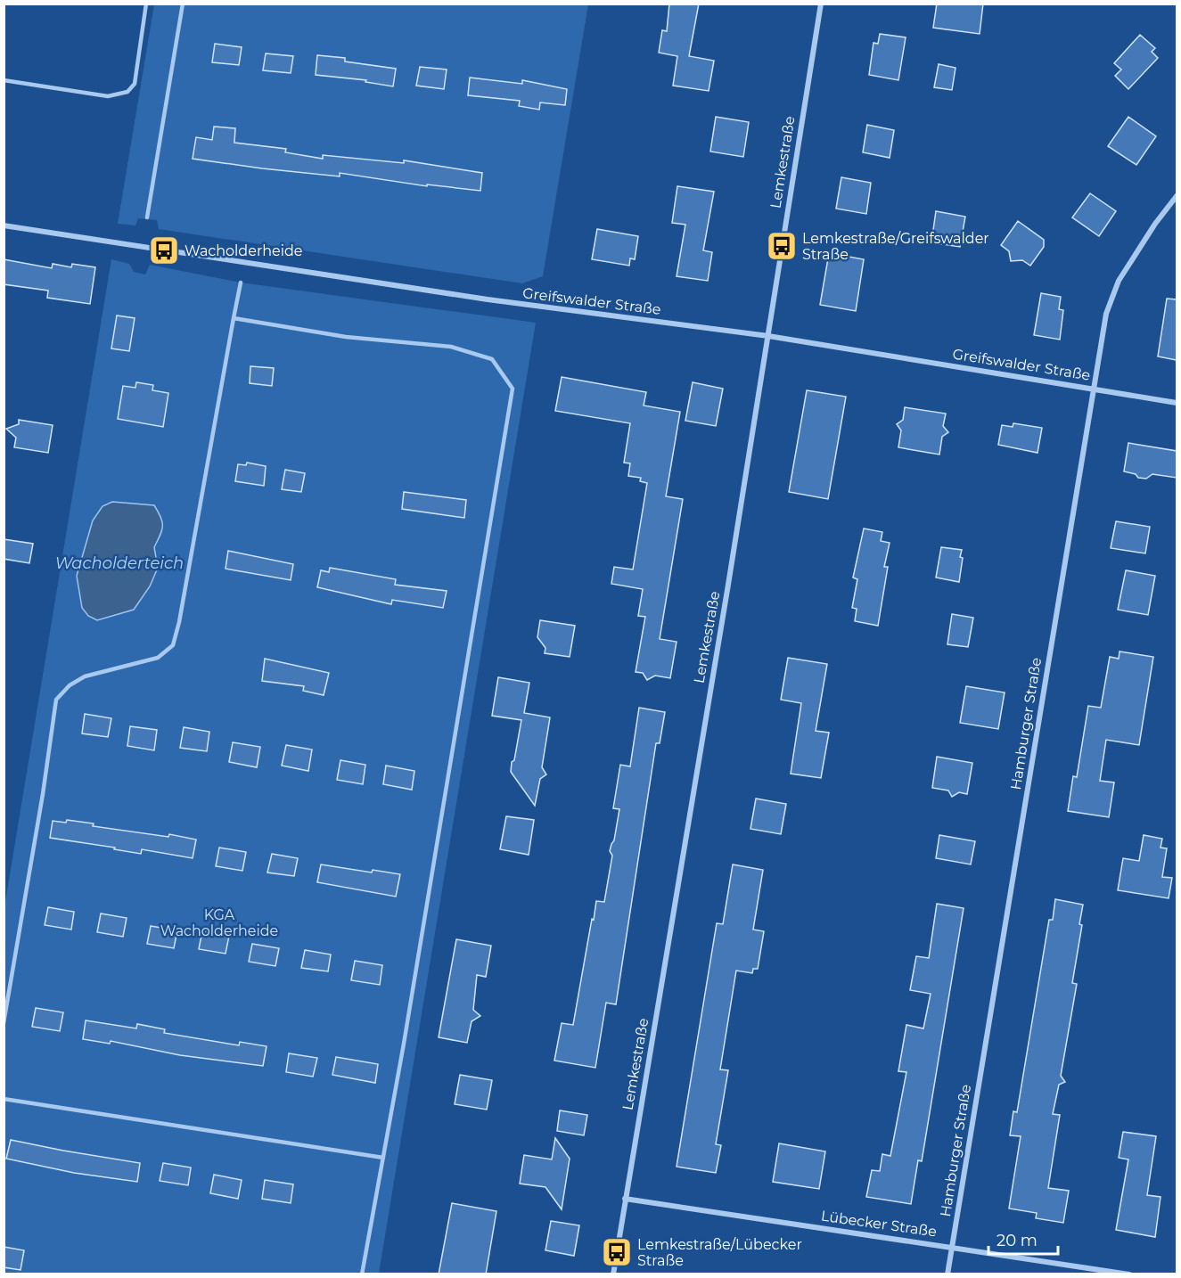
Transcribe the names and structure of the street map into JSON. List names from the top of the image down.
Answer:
{
  "streets": {
    "street": [
      "Lemkestraße",
      "Greifswalder Straße",
      "Hamburger Straße",
      "Lübecker Straße"
    ]
  },
  "crossings": [
    ["Lemkestraße", "Greifswalder Straße"],
    ["Lemkestraße", "Lübecker Straße"],
    ["Greifswalder Straße", "Hamburger Straße"],
    ["Hamburger Straße", "Lübecker Straße"]
  ],
  "water": ["Wacholderteich"],
  "parks": ["KGA Wacholderheide"],
  "places": {
    "bus stop": ["Lemkestraße/Greifswalder Straße", "Wacholderheide", "Lemkestraße/Lübecker Straße"]
  },
  "scale_bar": "20 m"
}
